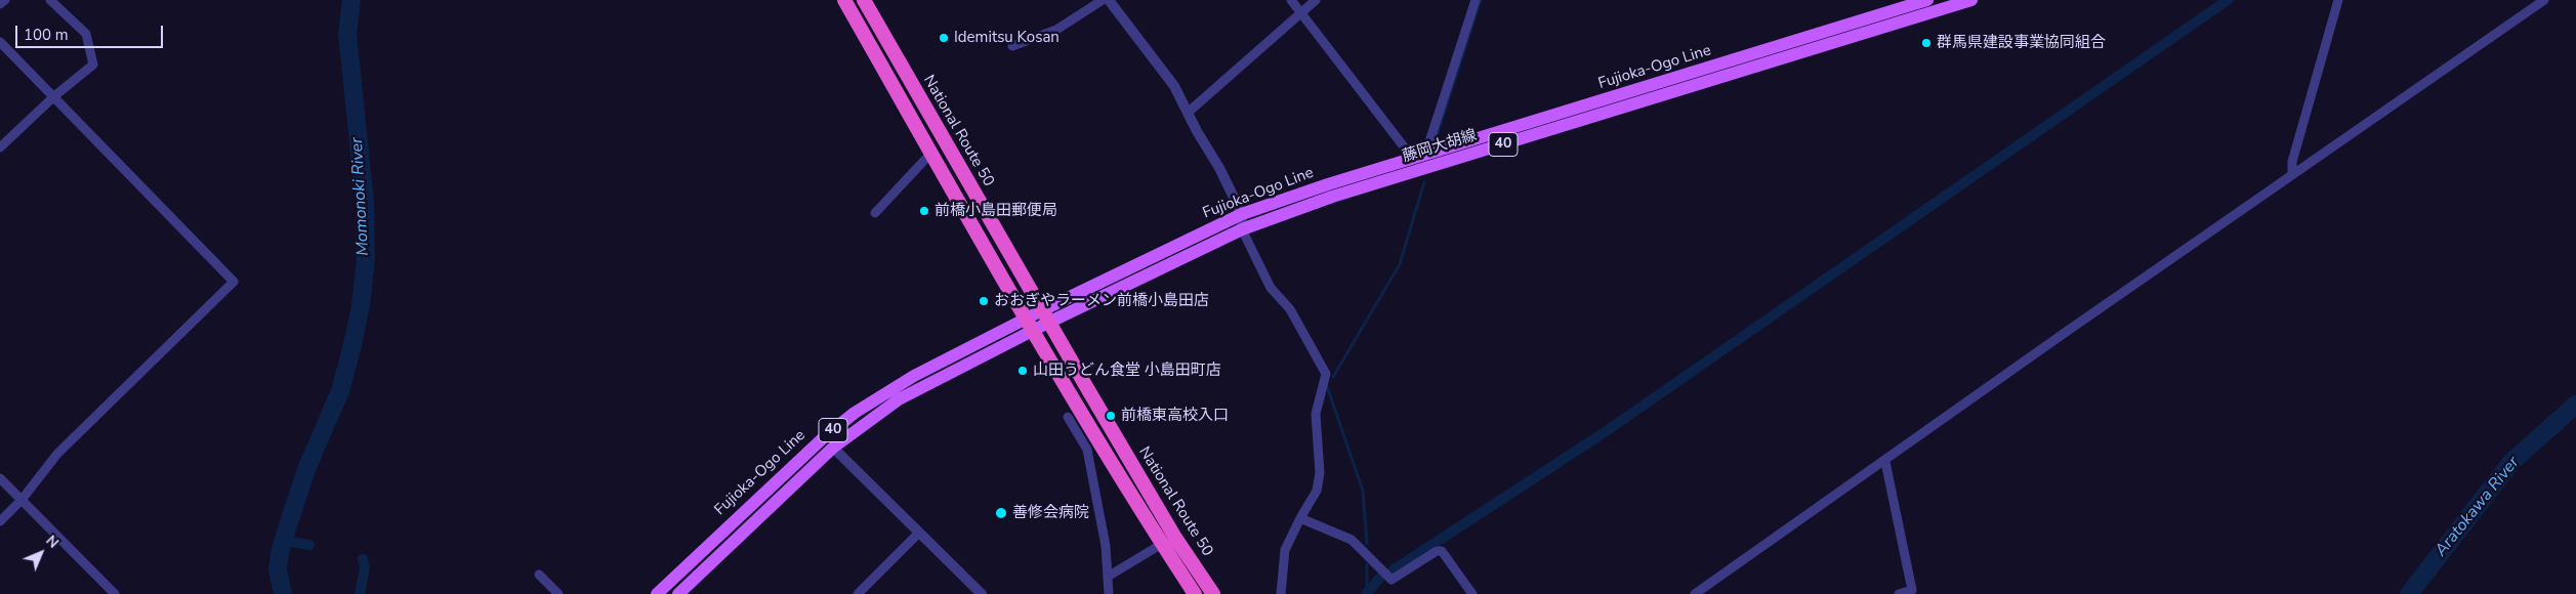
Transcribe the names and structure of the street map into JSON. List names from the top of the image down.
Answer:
{
  "streets": {
    "highway": ["National Route 50"],
    "main road": ["Fujioka-Ogo Line", "40", "藤岡大胡線"]
  },
  "crossings": [
    ["Fujioka-Ogo Line", "National Route 50"],
    ["Fujioka-Ogo Line", "藤岡大胡線"],
    ["National Route 50", "藤岡大胡線"]
  ],
  "water": ["Momonoki River", "Aratokawa River"],
  "places": [
    "Idemitsu Kosan",
    "群馬県建設事業協同組合",
    "前橋小島田郵便局",
    "おおぎやラーメン前橋小島田店",
    "山田うどん食堂 小島田町店",
    "前橋東高校入口",
    "善修会病院"
  ],
  "scale_bar": "100 m",
  "north": "top right"
}
